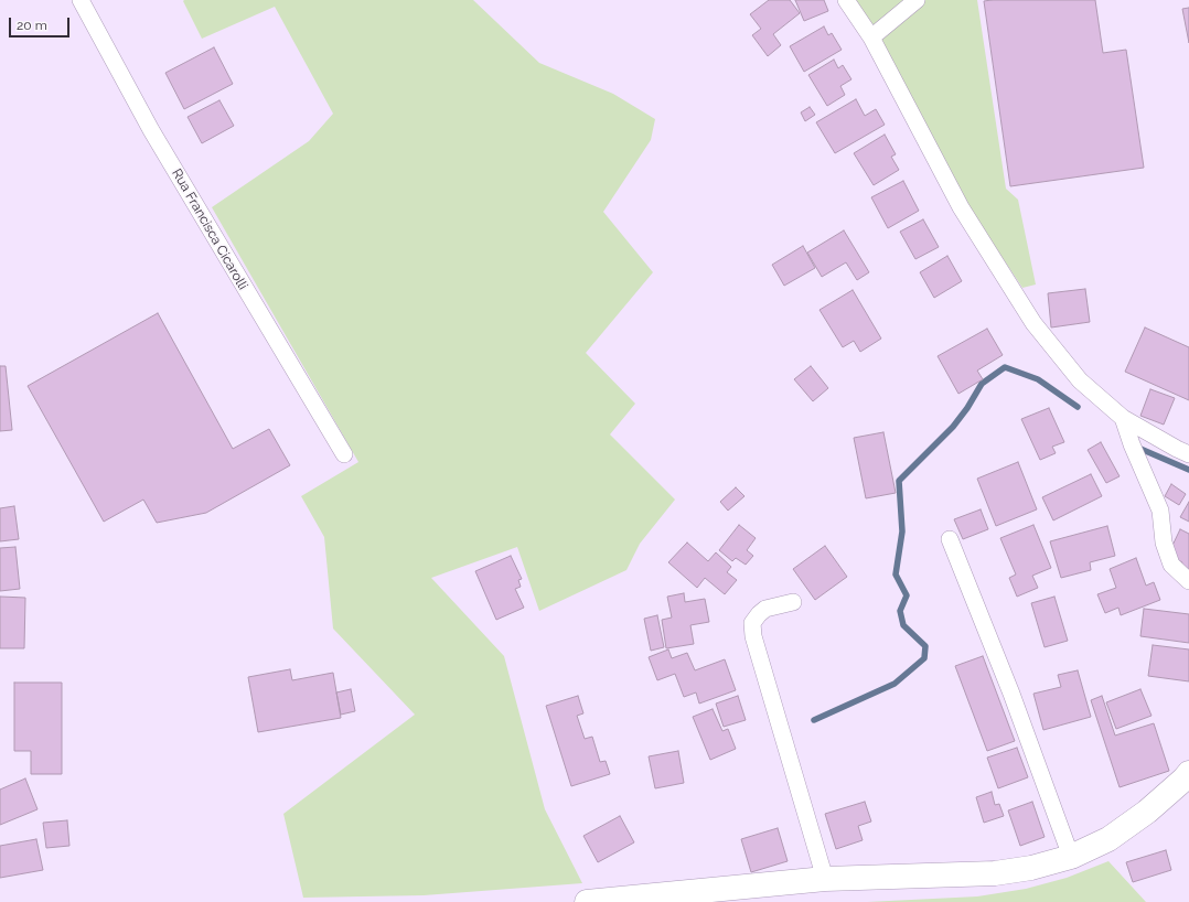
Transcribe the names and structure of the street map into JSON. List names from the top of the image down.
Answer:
{
  "streets": {
    "street": ["Rua Francisca Cicarolli"]
  },
  "scale_bar": "20 m"
}
